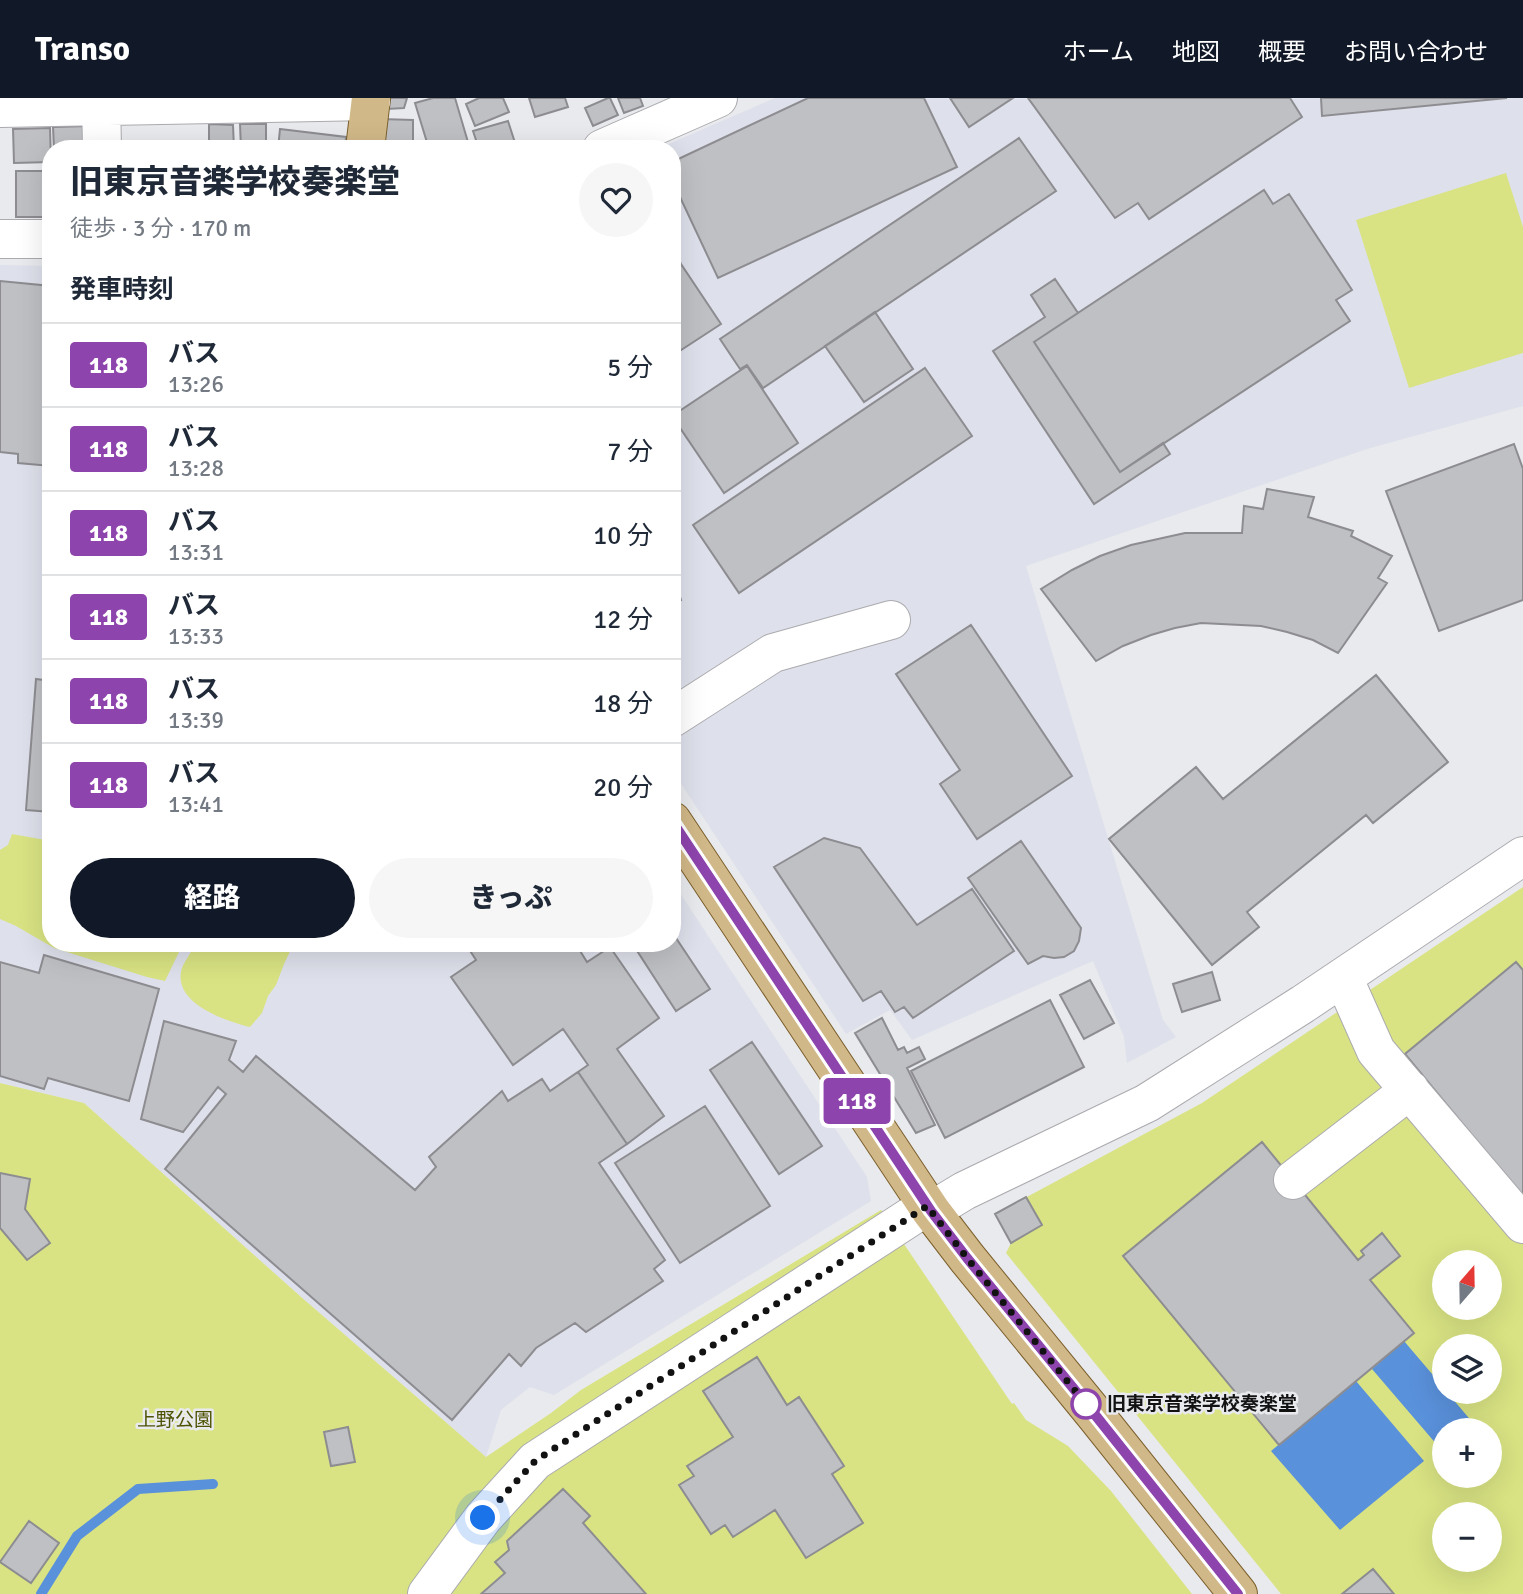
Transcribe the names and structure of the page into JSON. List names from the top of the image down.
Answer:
{
  "parks": ["上野公園"],
  "places": ["旧東京音楽学校奏楽堂"],
  "lines": ["bus line 118"],
  "north": "top",
  "page": {
    "header": "Transo",
    "nav": [
      "ホーム",
      "地図",
      "概要",
      "お問い合わせ"
    ],
    "on_map": "118",
    "heading": [
      ["旧東京音楽学校奏楽堂", "徒歩 · 3 分 · 170 m"],
      "発車時刻"
    ],
    "list": [
      {
        "mark": "118",
        "name": "バス",
        "note": "13:26",
        "value": "5 分"
      },
      {
        "mark": "118",
        "name": "バス",
        "note": "13:28",
        "value": "7 分"
      },
      {
        "mark": "118",
        "name": "バス",
        "note": "13:31",
        "value": "10 分"
      },
      {
        "mark": "118",
        "name": "バス",
        "note": "13:33",
        "value": "12 分"
      },
      {
        "mark": "118",
        "name": "バス",
        "note": "13:39",
        "value": "18 分"
      },
      {
        "mark": "118",
        "name": "バス",
        "note": "13:41",
        "value": "20 分"
      }
    ],
    "buttons": ["経路", "きっぷ"],
    "map_buttons": ["+", "−"]
  }
}
